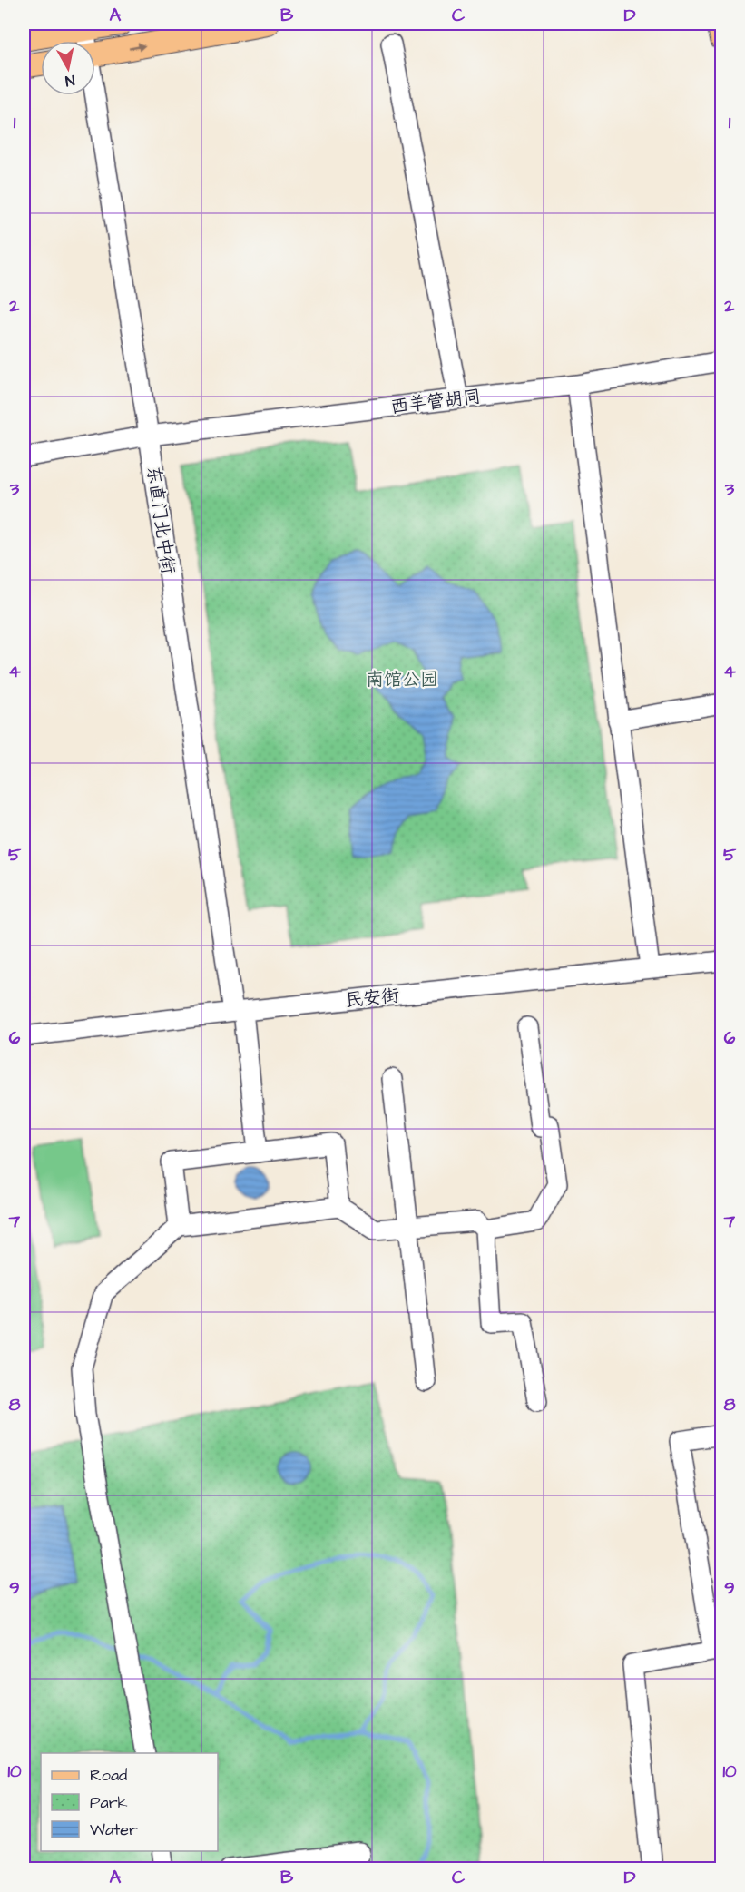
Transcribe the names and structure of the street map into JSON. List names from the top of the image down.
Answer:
{
  "streets": {
    "street": ["西羊管胡同", "东直门北中街", "民安街"]
  },
  "crossings": [
    ["西羊管胡同", "东直门北中街"],
    ["东直门北中街", "民安街"]
  ],
  "parks": ["南馆公园"],
  "legend": ["Road", "Park", "Water"],
  "north": "bottom",
  "grid": {
    "columns": [
      "A",
      "B",
      "C",
      "D"
    ],
    "rows": [
      "1",
      "2",
      "3",
      "4",
      "5",
      "6",
      "7",
      "8",
      "9",
      "10"
    ]
  }
}
